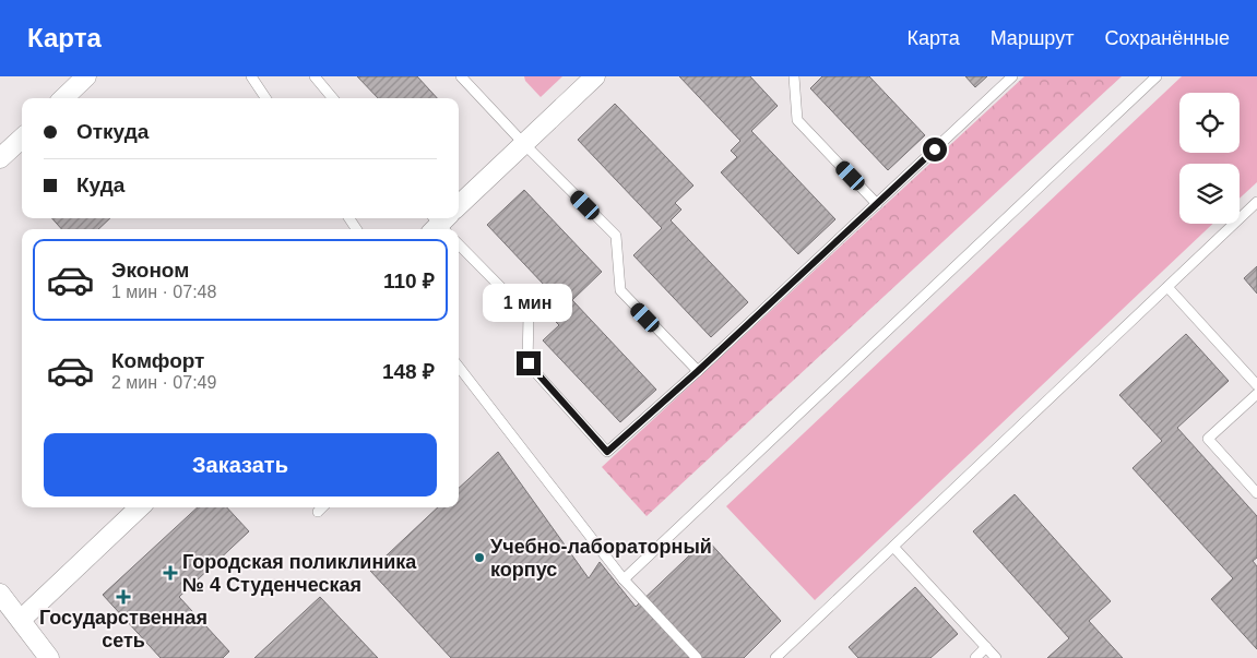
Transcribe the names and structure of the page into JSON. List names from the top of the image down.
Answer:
{
  "places": {
    "other": ["Учебно-лабораторный корпус"],
    "health": ["Городская поликлиника № 4 Студенческая", "Государственная сеть"]
  },
  "page": {
    "header": "Карта",
    "nav": ["Карта", "Маршрут", "Сохранённые"],
    "banner": ["Откуда", "Куда"],
    "list": [
      {
        "name": "Эконом",
        "note": "1 мин · 07:48",
        "value": "110 ₽"
      },
      {
        "name": "Комфорт",
        "note": "2 мин · 07:49",
        "value": "148 ₽"
      }
    ],
    "bubble": "1 мин",
    "buttons": "Заказать"
  }
}
